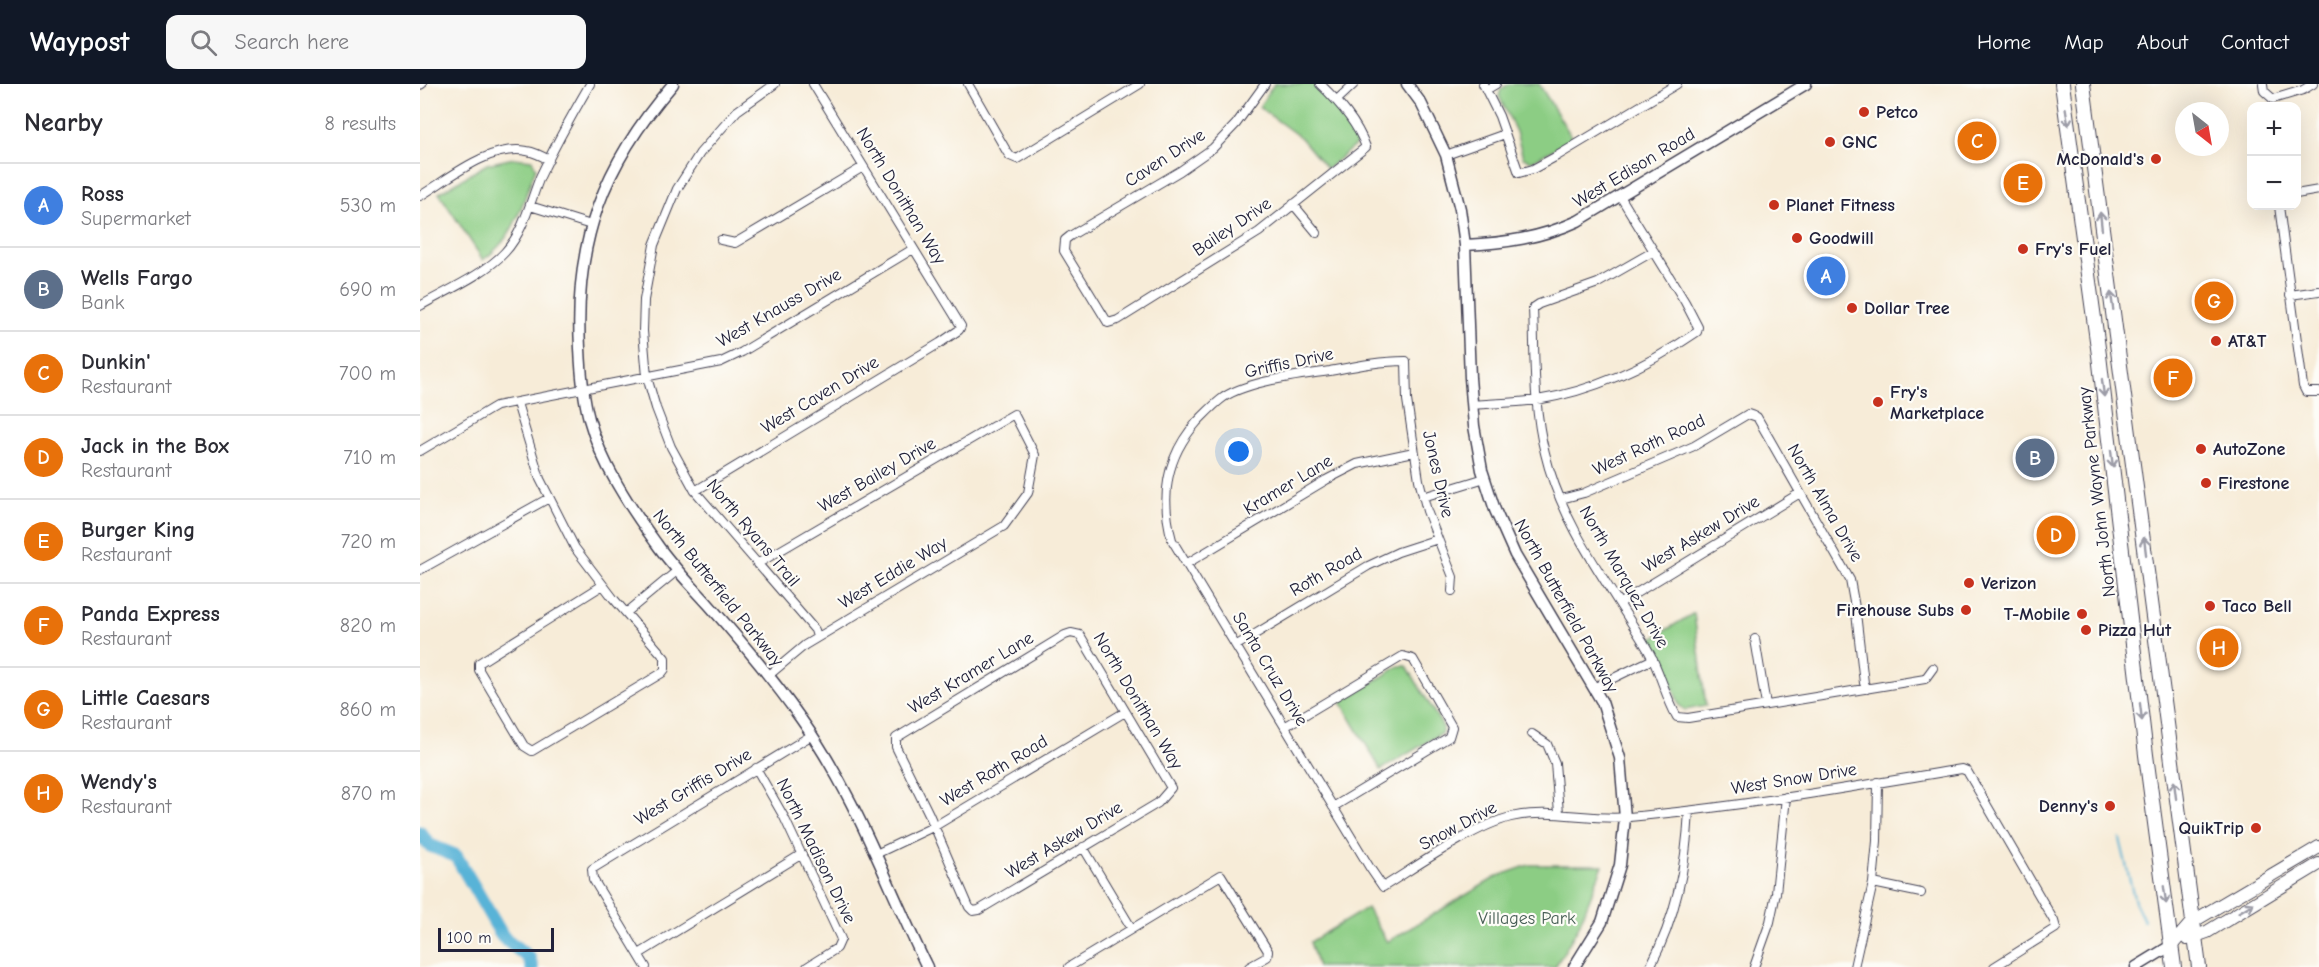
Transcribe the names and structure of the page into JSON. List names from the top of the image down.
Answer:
{
  "streets": {
    "highway": ["North John Wayne Parkway"],
    "street": [
      "Caven Drive",
      "West Edison Road",
      "North Donithan Way",
      "Bailey Drive",
      "West Knauss Drive",
      "Griffis Drive",
      "West Caven Drive",
      "West Roth Road",
      "Jones Drive",
      "West Bailey Drive",
      "Kramer Lane",
      "North Alma Drive",
      "North Ryans Trail",
      "West Askew Drive",
      "Roth Road",
      "West Eddie Way",
      "North Marquez Drive",
      "North Butterfield Parkway",
      "Santa Cruz Drive",
      "West Kramer Lane",
      "West Snow Drive",
      "West Griffis Drive",
      "Snow Drive",
      "North Madison Drive"
    ]
  },
  "crossings": [
    ["Caven Drive", "Bailey Drive"],
    ["West Edison Road", "North Butterfield Parkway"],
    ["North Donithan Way", "West Knauss Drive"],
    ["North Donithan Way", "West Caven Drive"],
    ["North Donithan Way", "West Roth Road"],
    ["North Donithan Way", "West Askew Drive"],
    ["North Donithan Way", "West Kramer Lane"],
    ["West Knauss Drive", "North Ryans Trail"],
    ["West Knauss Drive", "North Butterfield Parkway"],
    ["Griffis Drive", "Jones Drive"],
    ["Griffis Drive", "Santa Cruz Drive"],
    ["West Caven Drive", "North Ryans Trail"],
    ["West Roth Road", "North Alma Drive"],
    ["West Roth Road", "West Askew Drive"],
    ["West Roth Road", "North Marquez Drive"],
    ["West Roth Road", "North Butterfield Parkway"],
    ["West Roth Road", "West Kramer Lane"],
    ["Jones Drive", "Kramer Lane"],
    ["Jones Drive", "Roth Road"],
    ["West Bailey Drive", "North Ryans Trail"],
    ["West Bailey Drive", "West Eddie Way"],
    ["Kramer Lane", "Santa Cruz Drive"],
    ["North Alma Drive", "West Askew Drive"],
    ["North Ryans Trail", "West Eddie Way"],
    ["West Askew Drive", "North Marquez Drive"],
    ["West Askew Drive", "West Kramer Lane"],
    ["Roth Road", "Santa Cruz Drive"],
    ["West Eddie Way", "North Butterfield Parkway"],
    ["North Butterfield Parkway", "West Snow Drive"],
    ["North Butterfield Parkway", "West Griffis Drive"],
    ["North Butterfield Parkway", "Snow Drive"],
    ["Santa Cruz Drive", "Snow Drive"],
    ["West Snow Drive", "Snow Drive"],
    ["West Griffis Drive", "North Madison Drive"]
  ],
  "parks": ["Villages Park"],
  "places": [
    "Petco",
    "GNC",
    "McDonald's",
    "Planet Fitness",
    "Goodwill",
    "Fry's Fuel",
    "Dollar Tree",
    "AT&T",
    "Fry's Marketplace",
    "AutoZone",
    "Firestone",
    "Verizon",
    "Taco Bell",
    "Firehouse Subs",
    "T-Mobile",
    "Pizza Hut",
    "Denny's",
    "QuikTrip"
  ],
  "scale_bar": "100 m",
  "north": "bottom right",
  "page": {
    "header": "Waypost",
    "search": "Search here",
    "nav": [
      "Home",
      "Map",
      "About",
      "Contact"
    ],
    "heading": ["Nearby", "8 results"],
    "map_buttons": ["+", "−"],
    "pins": [
      "C",
      "E",
      "A",
      "G",
      "F",
      "B",
      "D",
      "H"
    ],
    "list": [
      {
        "mark": "A",
        "name": "Ross",
        "note": "Supermarket",
        "value": "530 m"
      },
      {
        "mark": "B",
        "name": "Wells Fargo",
        "note": "Bank",
        "value": "690 m"
      },
      {
        "mark": "C",
        "name": "Dunkin'",
        "note": "Restaurant",
        "value": "700 m"
      },
      {
        "mark": "D",
        "name": "Jack in the Box",
        "note": "Restaurant",
        "value": "710 m"
      },
      {
        "mark": "E",
        "name": "Burger King",
        "note": "Restaurant",
        "value": "720 m"
      },
      {
        "mark": "F",
        "name": "Panda Express",
        "note": "Restaurant",
        "value": "820 m"
      },
      {
        "mark": "G",
        "name": "Little Caesars",
        "note": "Restaurant",
        "value": "860 m"
      },
      {
        "mark": "H",
        "name": "Wendy's",
        "note": "Restaurant",
        "value": "870 m"
      }
    ],
    "scale": "100 m"
  }
}
